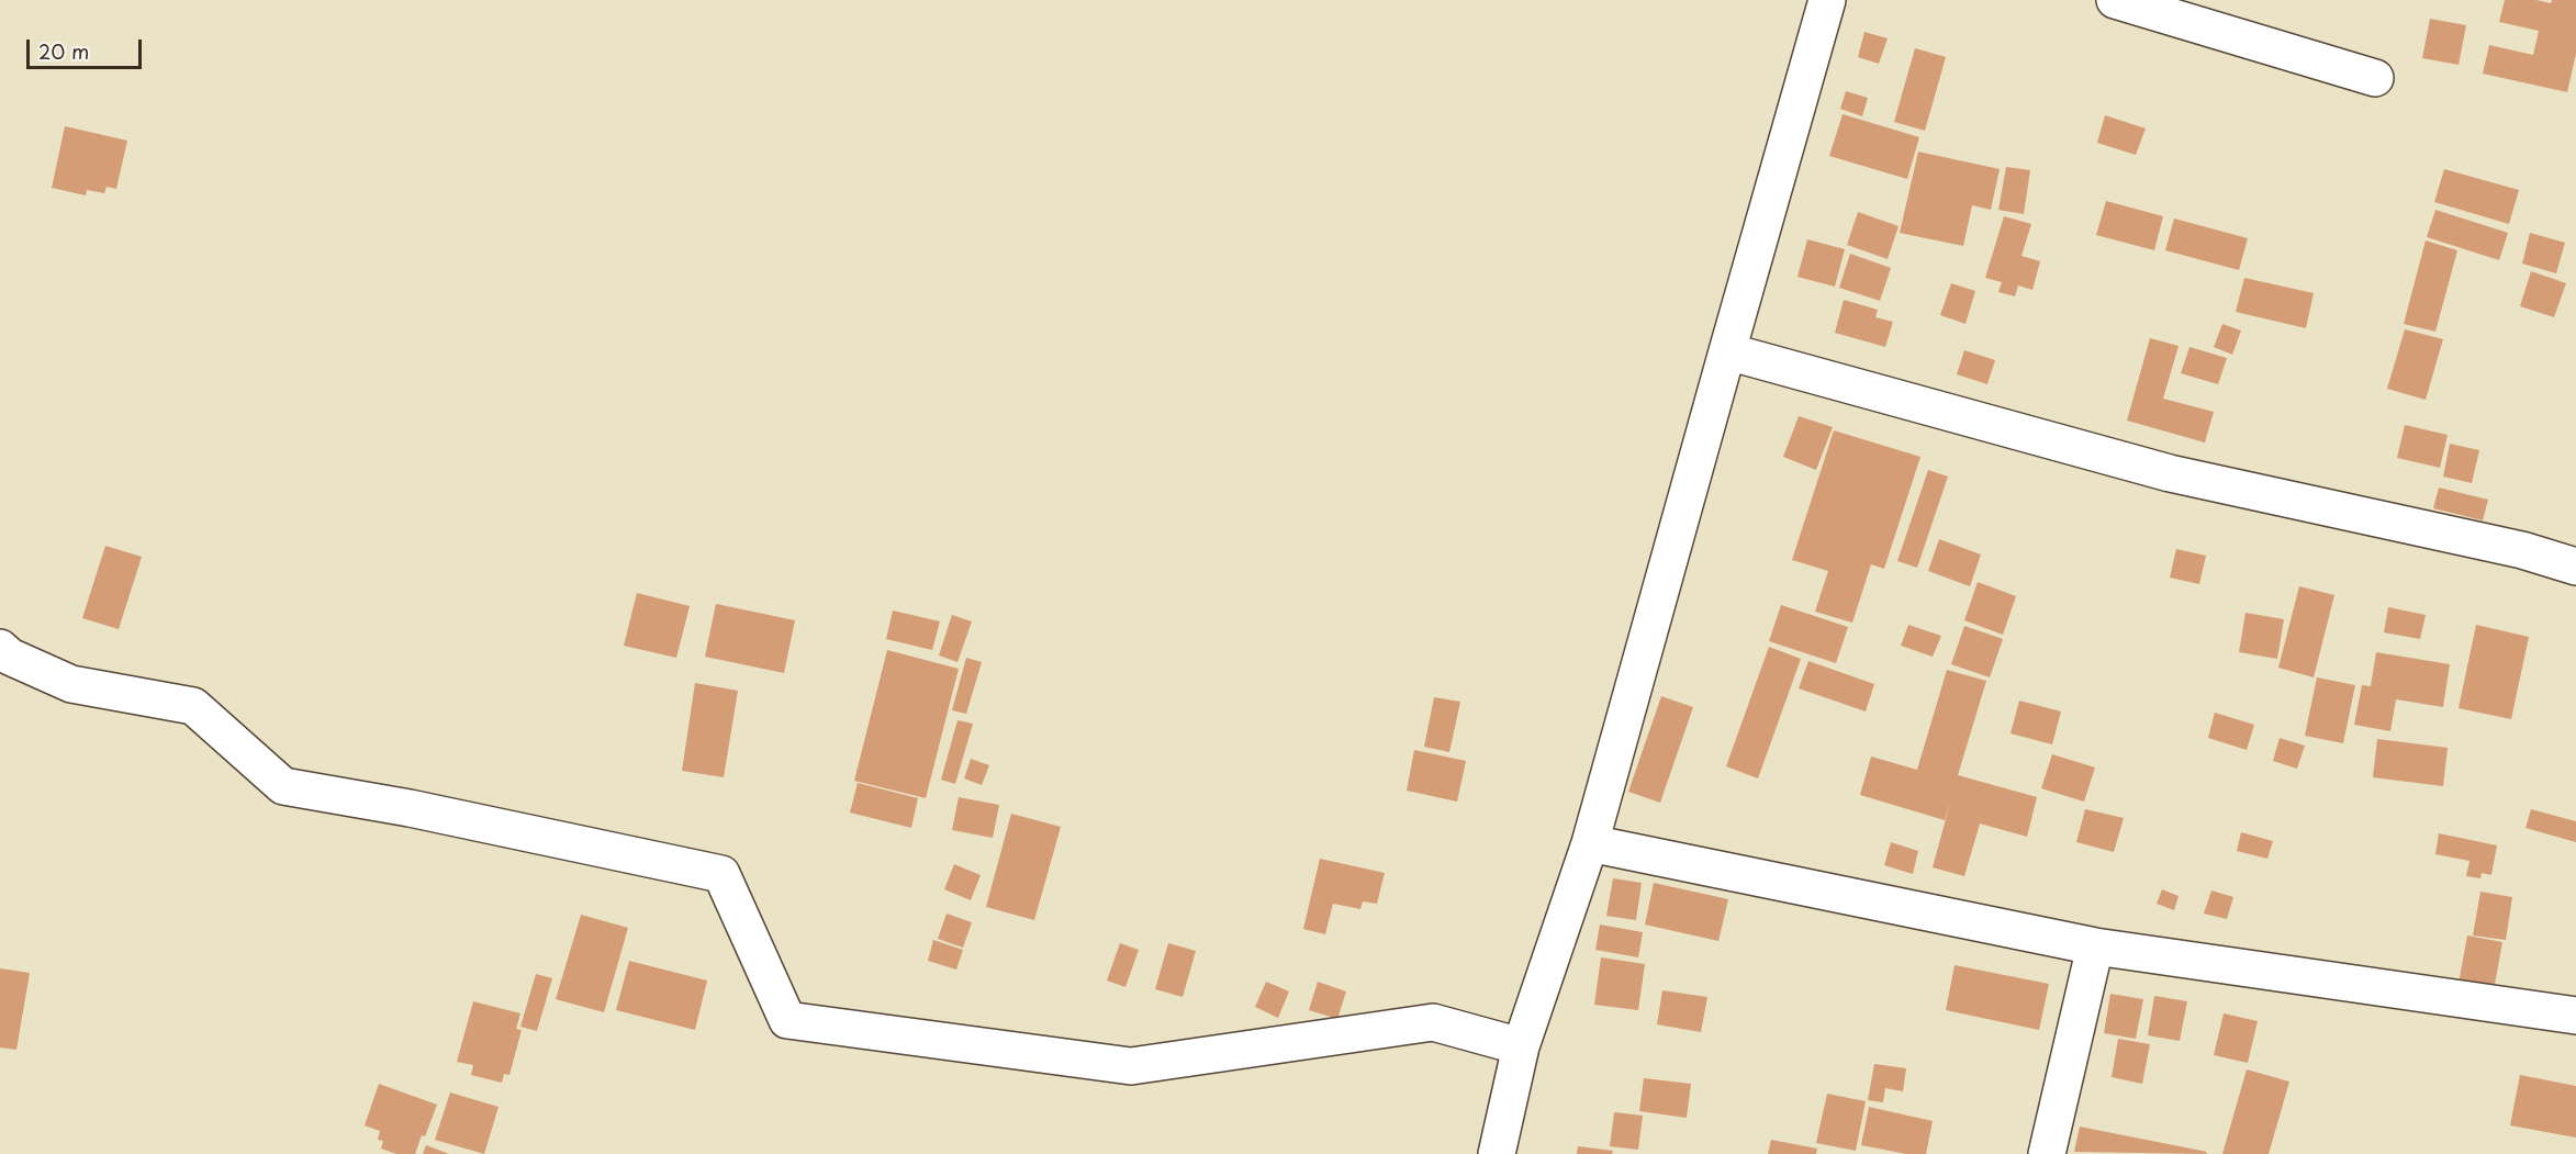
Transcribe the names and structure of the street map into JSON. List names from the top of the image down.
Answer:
{
  "scale_bar": "20 m"
}
